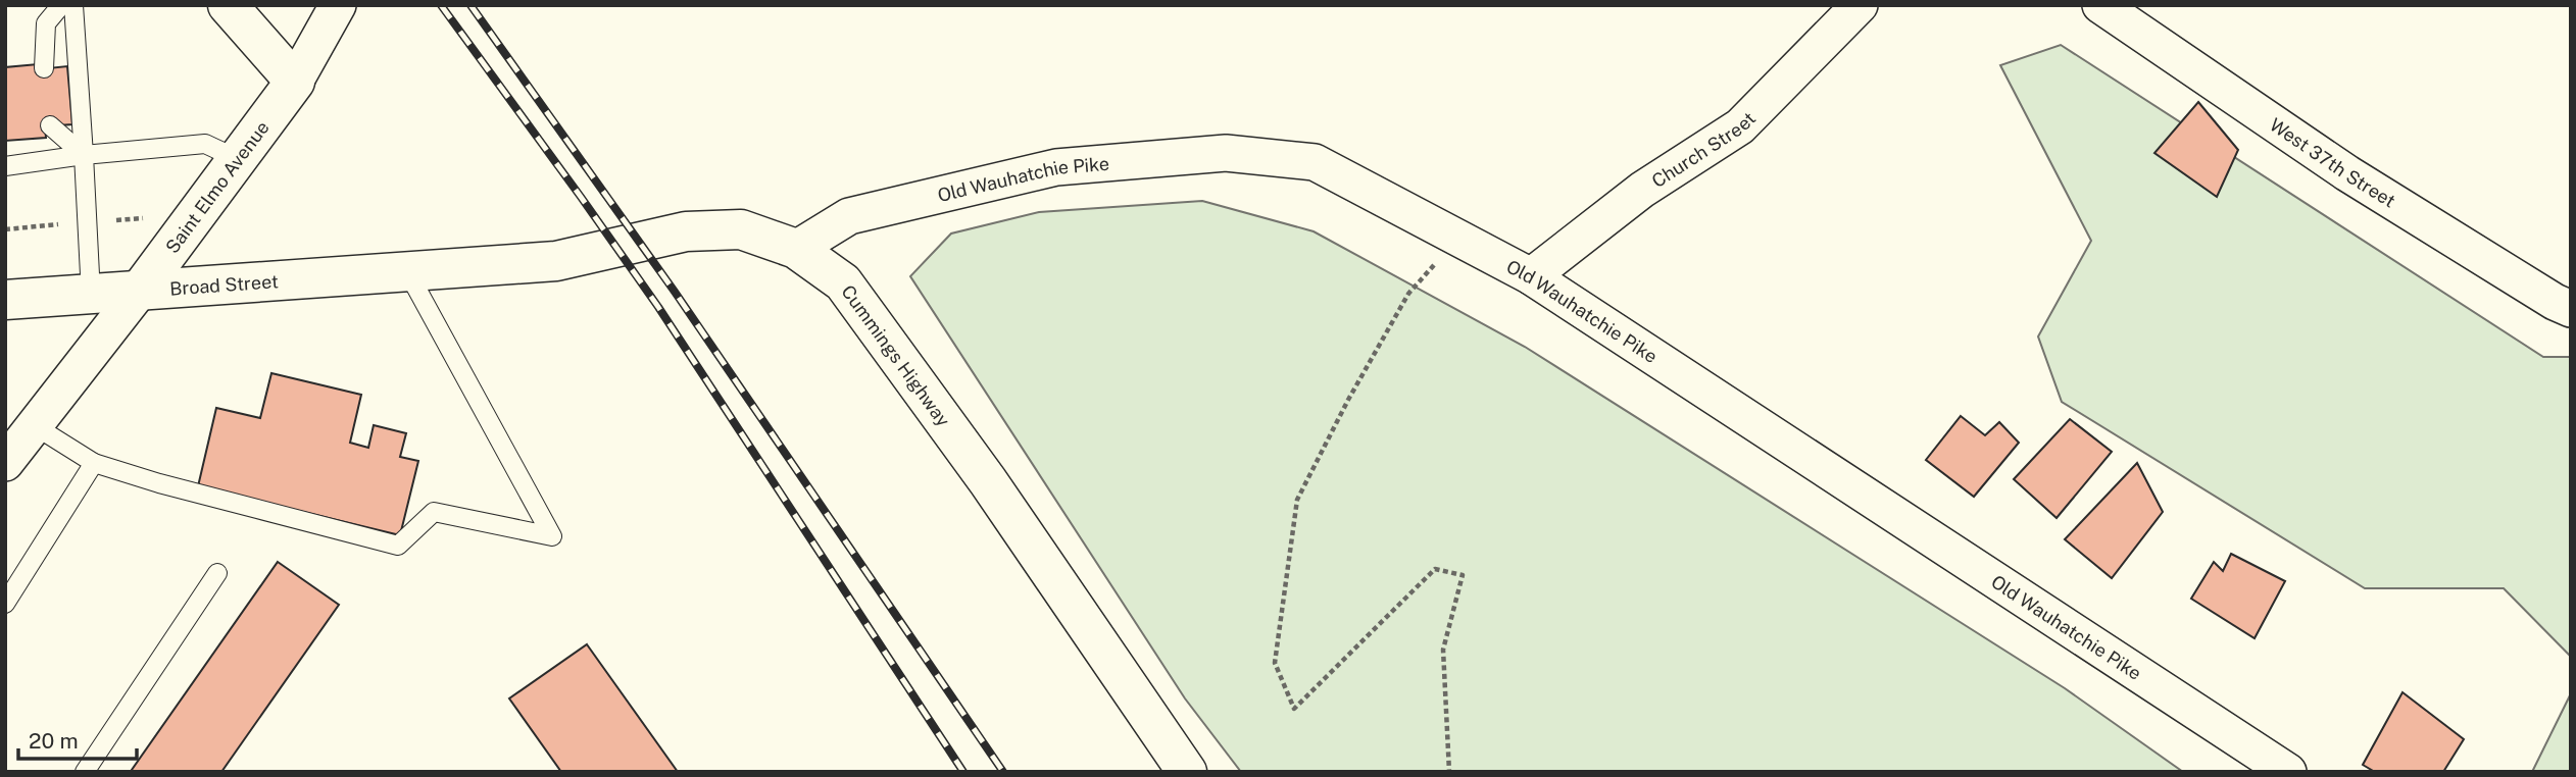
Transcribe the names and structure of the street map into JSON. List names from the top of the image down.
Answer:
{
  "streets": {
    "main road": ["Saint Elmo Avenue", "Broad Street", "Cummings Highway"],
    "street": ["Church Street", "West 37th Street", "Old Wauhatchie Pike"]
  },
  "crossings": [
    ["Church Street", "Old Wauhatchie Pike"],
    ["Old Wauhatchie Pike", "Cummings Highway"],
    ["Saint Elmo Avenue", "Broad Street"],
    ["Broad Street", "Cummings Highway"]
  ],
  "scale_bar": "20 m"
}
